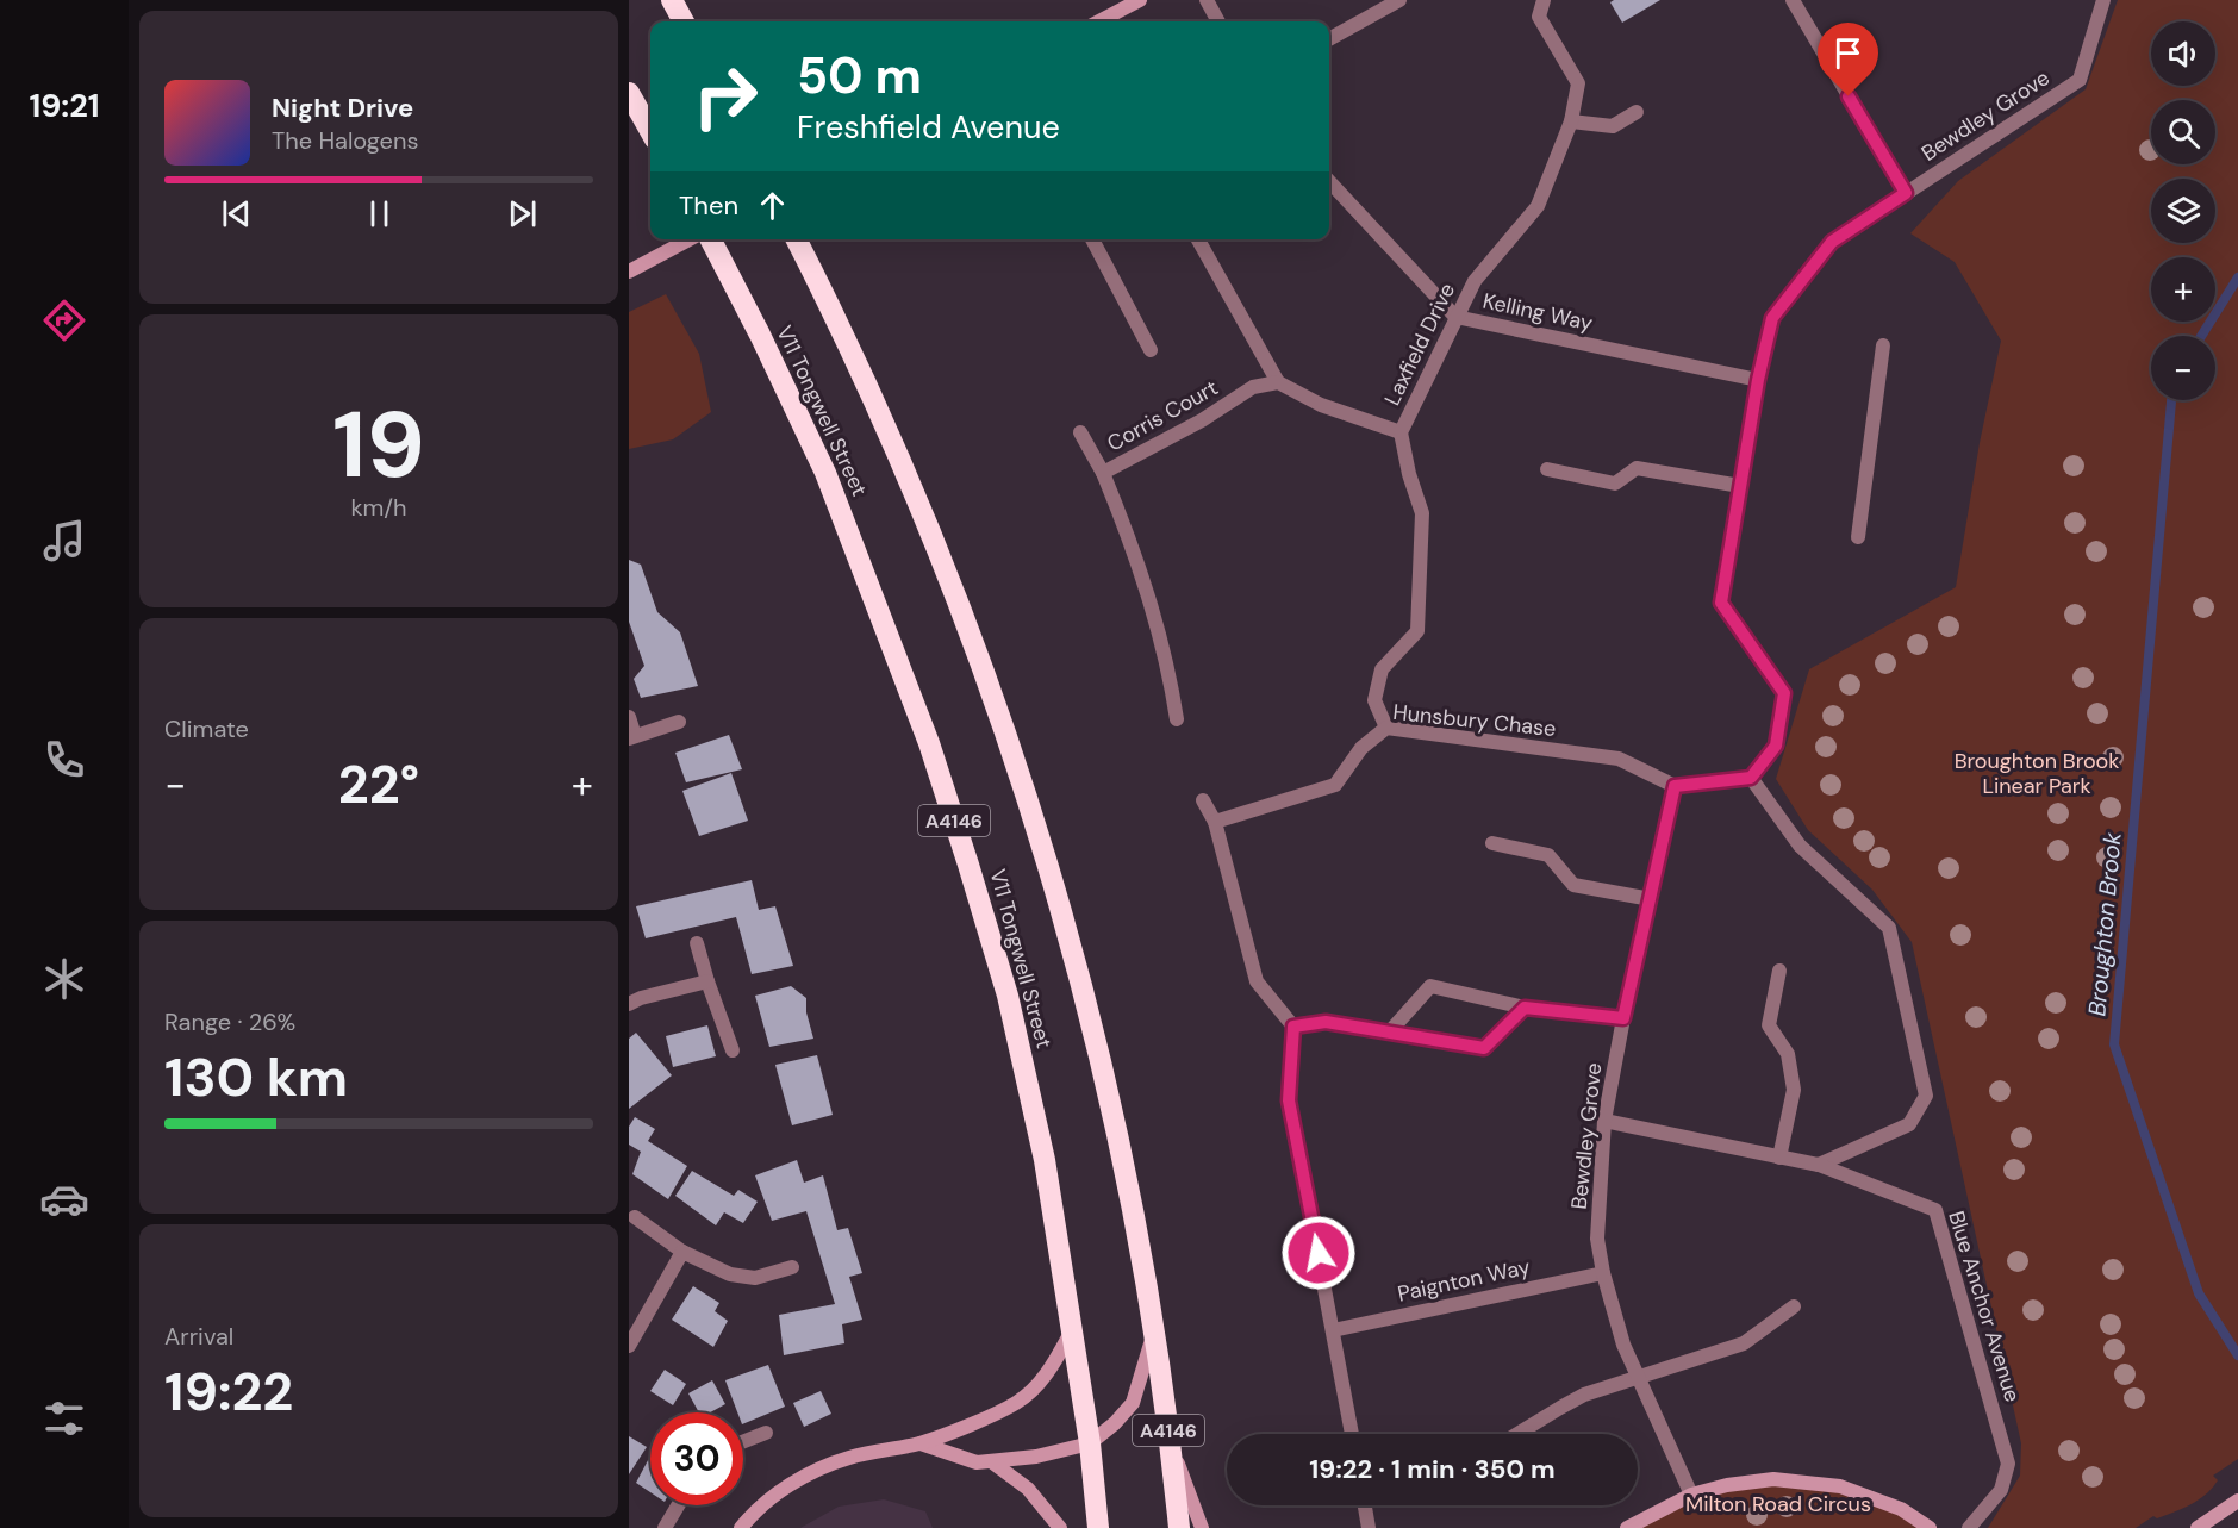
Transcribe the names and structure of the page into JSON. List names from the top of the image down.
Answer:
{
  "streets": {
    "highway": ["V11 Tongwell Street", "A4146"],
    "street": [
      "Bewdley Grove",
      "Kelling Way",
      "Laxfield Drive",
      "Corris Court",
      "Hunsbury Chase",
      "Paignton Way",
      "Blue Anchor Avenue"
    ]
  },
  "crossings": [
    ["Bewdley Grove", "Kelling Way"],
    ["Bewdley Grove", "Hunsbury Chase"],
    ["Bewdley Grove", "Paignton Way"],
    ["Bewdley Grove", "Blue Anchor Avenue"],
    ["Kelling Way", "Laxfield Drive"],
    ["Laxfield Drive", "Hunsbury Chase"]
  ],
  "water": ["Broughton Brook"],
  "parks": ["Broughton Brook Linear Park", "Milton Road Circus"],
  "page": {
    "tabs": "19:21",
    "map_buttons": ["+", "−"],
    "turn": ["50 m", "Freshfield Avenue"],
    "song": ["Night Drive", "The Halogens"],
    "then": "Then",
    "tile": [
      ["19", "km/h"],
      "Climate",
      ["Range · 26%", "130 km"],
      ["Arrival", "19:22"]
    ],
    "heat": ["−", "22°", "+"],
    "limit": "30",
    "trip": "19:22 · 1 min · 350 m"
  }
}
